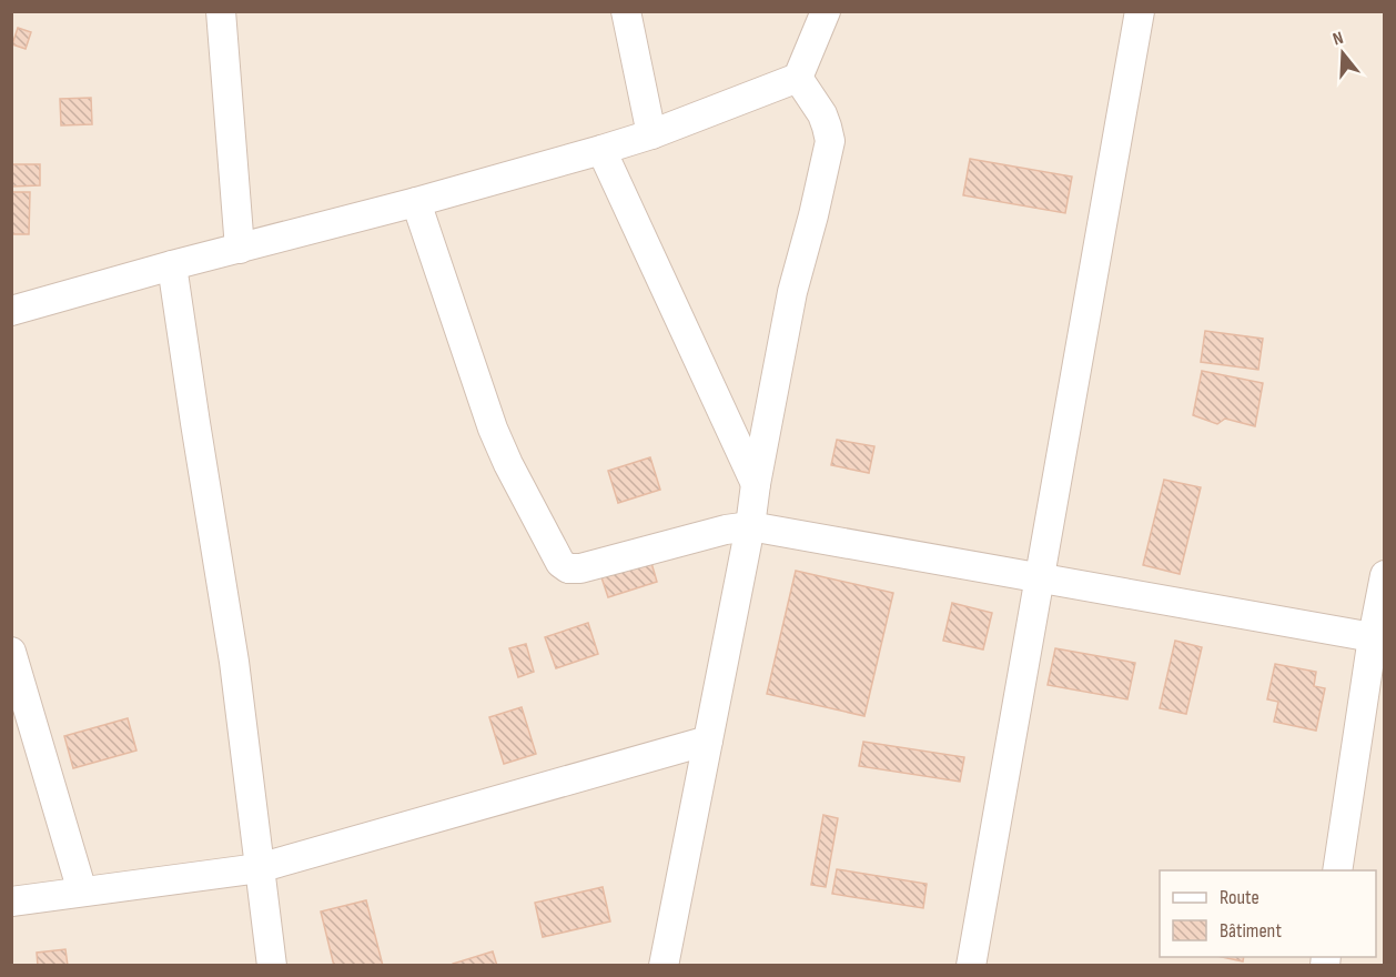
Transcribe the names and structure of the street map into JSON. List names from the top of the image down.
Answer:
{
  "legend": ["Route", "Bâtiment"],
  "north": "top"
}
